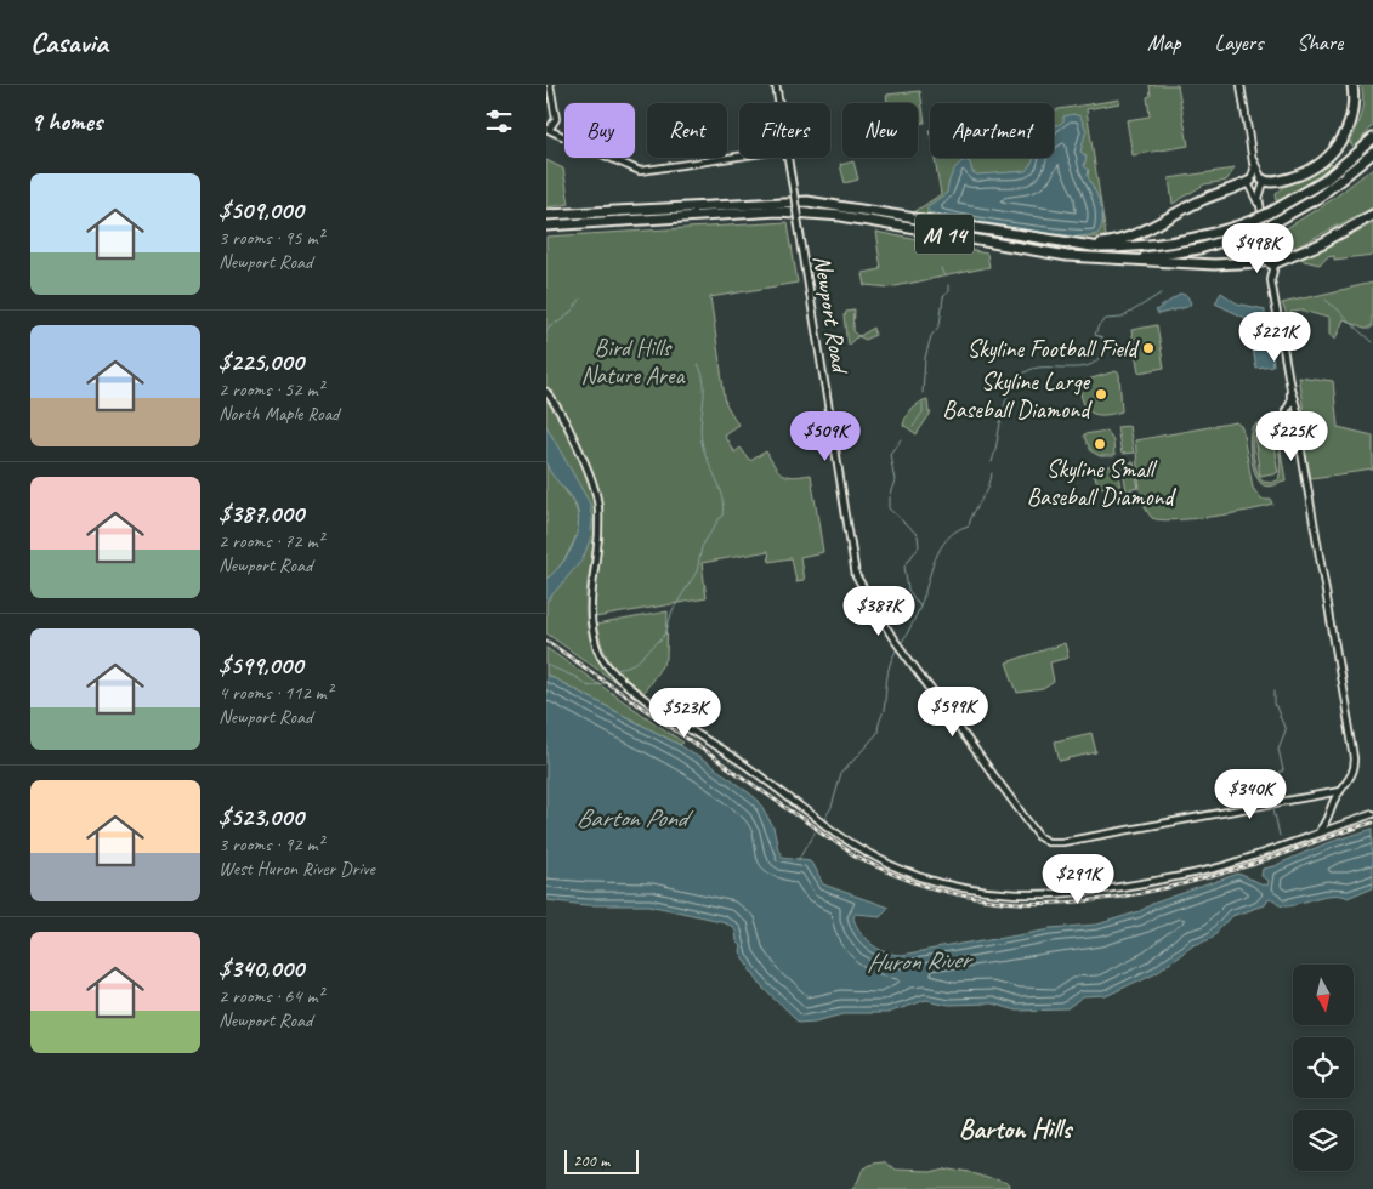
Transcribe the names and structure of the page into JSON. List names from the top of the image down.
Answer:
{
  "streets": {
    "highway": ["M 14"],
    "street": ["Newport Road"]
  },
  "districts": ["Barton Hills"],
  "water": ["Barton Pond", "Huron River"],
  "parks": ["Bird Hills Nature Area"],
  "places": ["Skyline Football Field", "Skyline Large Baseball Diamond", "Skyline Small Baseball Diamond"],
  "scale_bar": "200 m",
  "north": "bottom",
  "page": {
    "header": "Casavia",
    "nav": ["Map", "Layers", "Share"],
    "heading": "9 homes",
    "chip": [
      "Buy",
      "Rent",
      "Filters",
      "New",
      "Apartment"
    ],
    "list": [
      {
        "name": "$509,000",
        "note": "3 rooms · 95 m² · Newport Road"
      },
      {
        "name": "$225,000",
        "note": "2 rooms · 52 m² · North Maple Road"
      },
      {
        "name": "$387,000",
        "note": "2 rooms · 72 m² · Newport Road"
      },
      {
        "name": "$599,000",
        "note": "4 rooms · 112 m² · Newport Road"
      },
      {
        "name": "$523,000",
        "note": "3 rooms · 92 m² · West Huron River Drive"
      },
      {
        "name": "$340,000",
        "note": "2 rooms · 64 m² · Newport Road"
      }
    ],
    "price": [
      "$498K",
      "$221K",
      "$509K",
      "$225K",
      "$387K",
      "$599K",
      "$523K",
      "$340K",
      "$291K"
    ],
    "scale": "200 m"
  }
}
